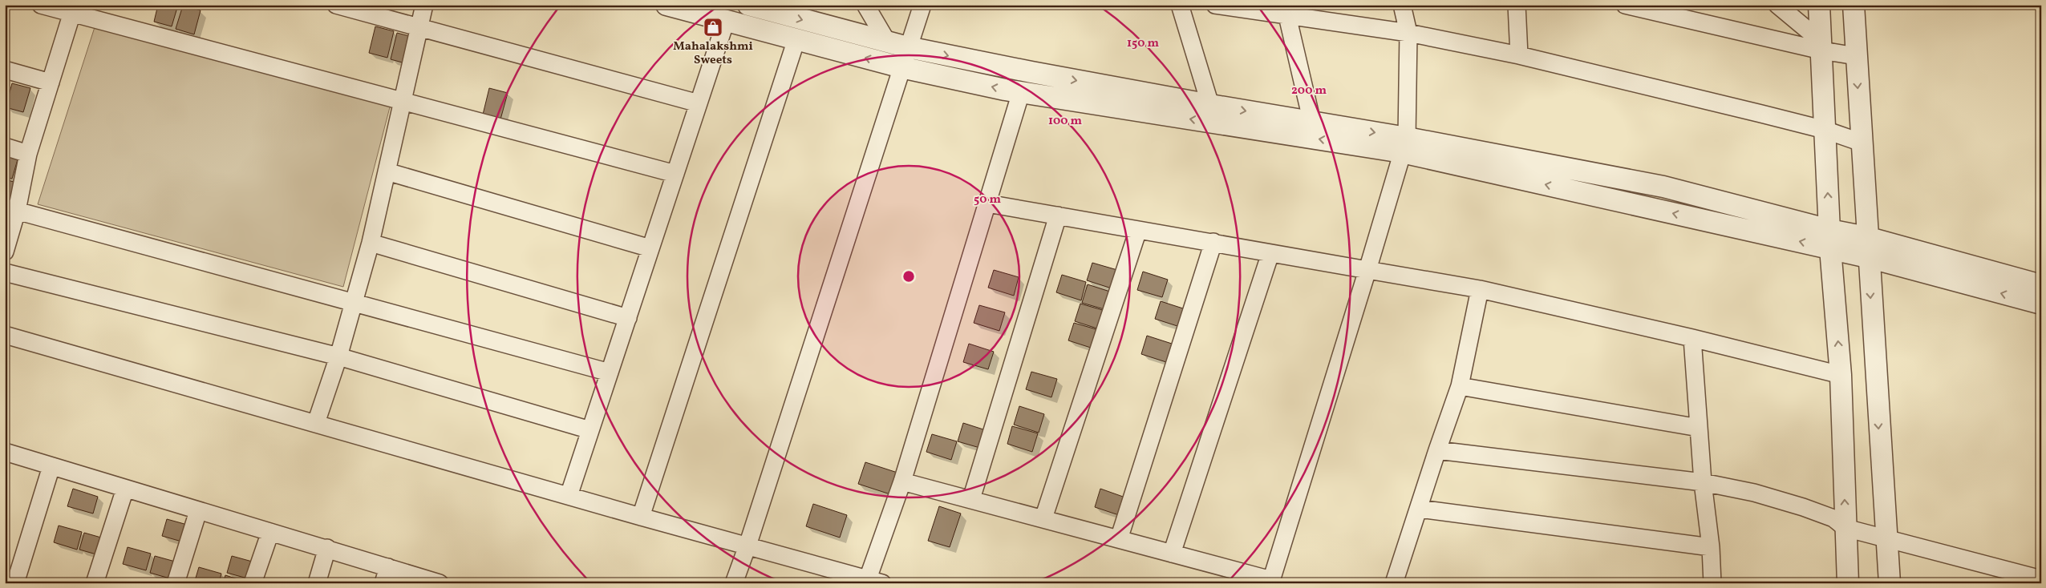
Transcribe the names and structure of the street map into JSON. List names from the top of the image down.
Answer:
{
  "places": {
    "shop": ["Mahalakshmi Sweets"]
  },
  "rings": [
    "150 m",
    "200 m",
    "100 m",
    "50 m"
  ]
}
